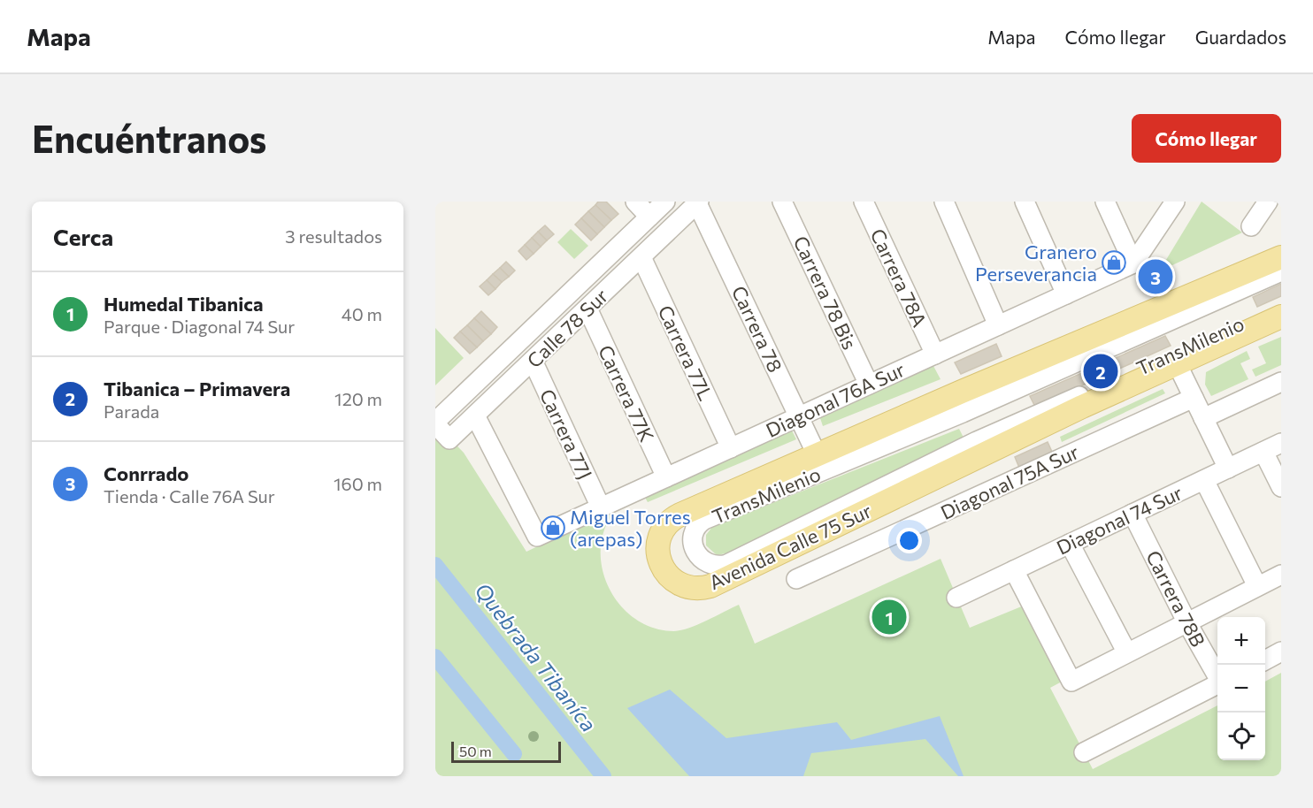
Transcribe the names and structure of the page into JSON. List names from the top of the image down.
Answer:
{
  "streets": {
    "main road": ["Avenida Calle 75 Sur"],
    "street": [
      "Carrera 78A",
      "Carrera 78 Bis",
      "Calle 78 Sur",
      "Carrera 78",
      "TransMilenio",
      "Carrera 77L",
      "Carrera 77K",
      "Diagonal 76A Sur",
      "Carrera 77J",
      "Diagonal 75A Sur",
      "Diagonal 74 Sur",
      "Carrera 78B"
    ]
  },
  "crossings": [
    ["Carrera 78A", "Diagonal 76A Sur"],
    ["Carrera 78 Bis", "Diagonal 76A Sur"],
    ["Calle 78 Sur", "Carrera 78"],
    ["Calle 78 Sur", "Carrera 77L"],
    ["Calle 78 Sur", "Carrera 77K"],
    ["Calle 78 Sur", "Diagonal 76A Sur"],
    ["Calle 78 Sur", "Carrera 77J"],
    ["Carrera 78", "Diagonal 76A Sur"],
    ["Carrera 78", "Avenida Calle 75 Sur"],
    ["Carrera 77L", "Diagonal 76A Sur"],
    ["Carrera 77K", "Diagonal 76A Sur"],
    ["Diagonal 76A Sur", "Carrera 77J"],
    ["Diagonal 74 Sur", "Carrera 78B"]
  ],
  "water": ["Quebrada Tibaníca"],
  "places": {
    "shop": ["Granero Perseverancia", "Miguel Torres (arepas)"]
  },
  "scale_bar": "50 m",
  "page": {
    "header": "Mapa",
    "nav": ["Mapa", "Cómo llegar", "Guardados"],
    "buttons": "Cómo llegar",
    "title": "Encuéntranos",
    "heading": ["Cerca", "3 resultados"],
    "pins": ["3", "2", "1"],
    "list": [
      {
        "mark": "1",
        "name": "Humedal Tibanica",
        "note": "Parque · Diagonal 74 Sur",
        "value": "40 m"
      },
      {
        "mark": "2",
        "name": "Tibanica – Primavera",
        "note": "Parada",
        "value": "120 m"
      },
      {
        "mark": "3",
        "name": "Conrrado",
        "note": "Tienda · Calle 76A Sur",
        "value": "160 m"
      }
    ],
    "map_buttons": ["+", "−"],
    "scale": "50 m"
  }
}
